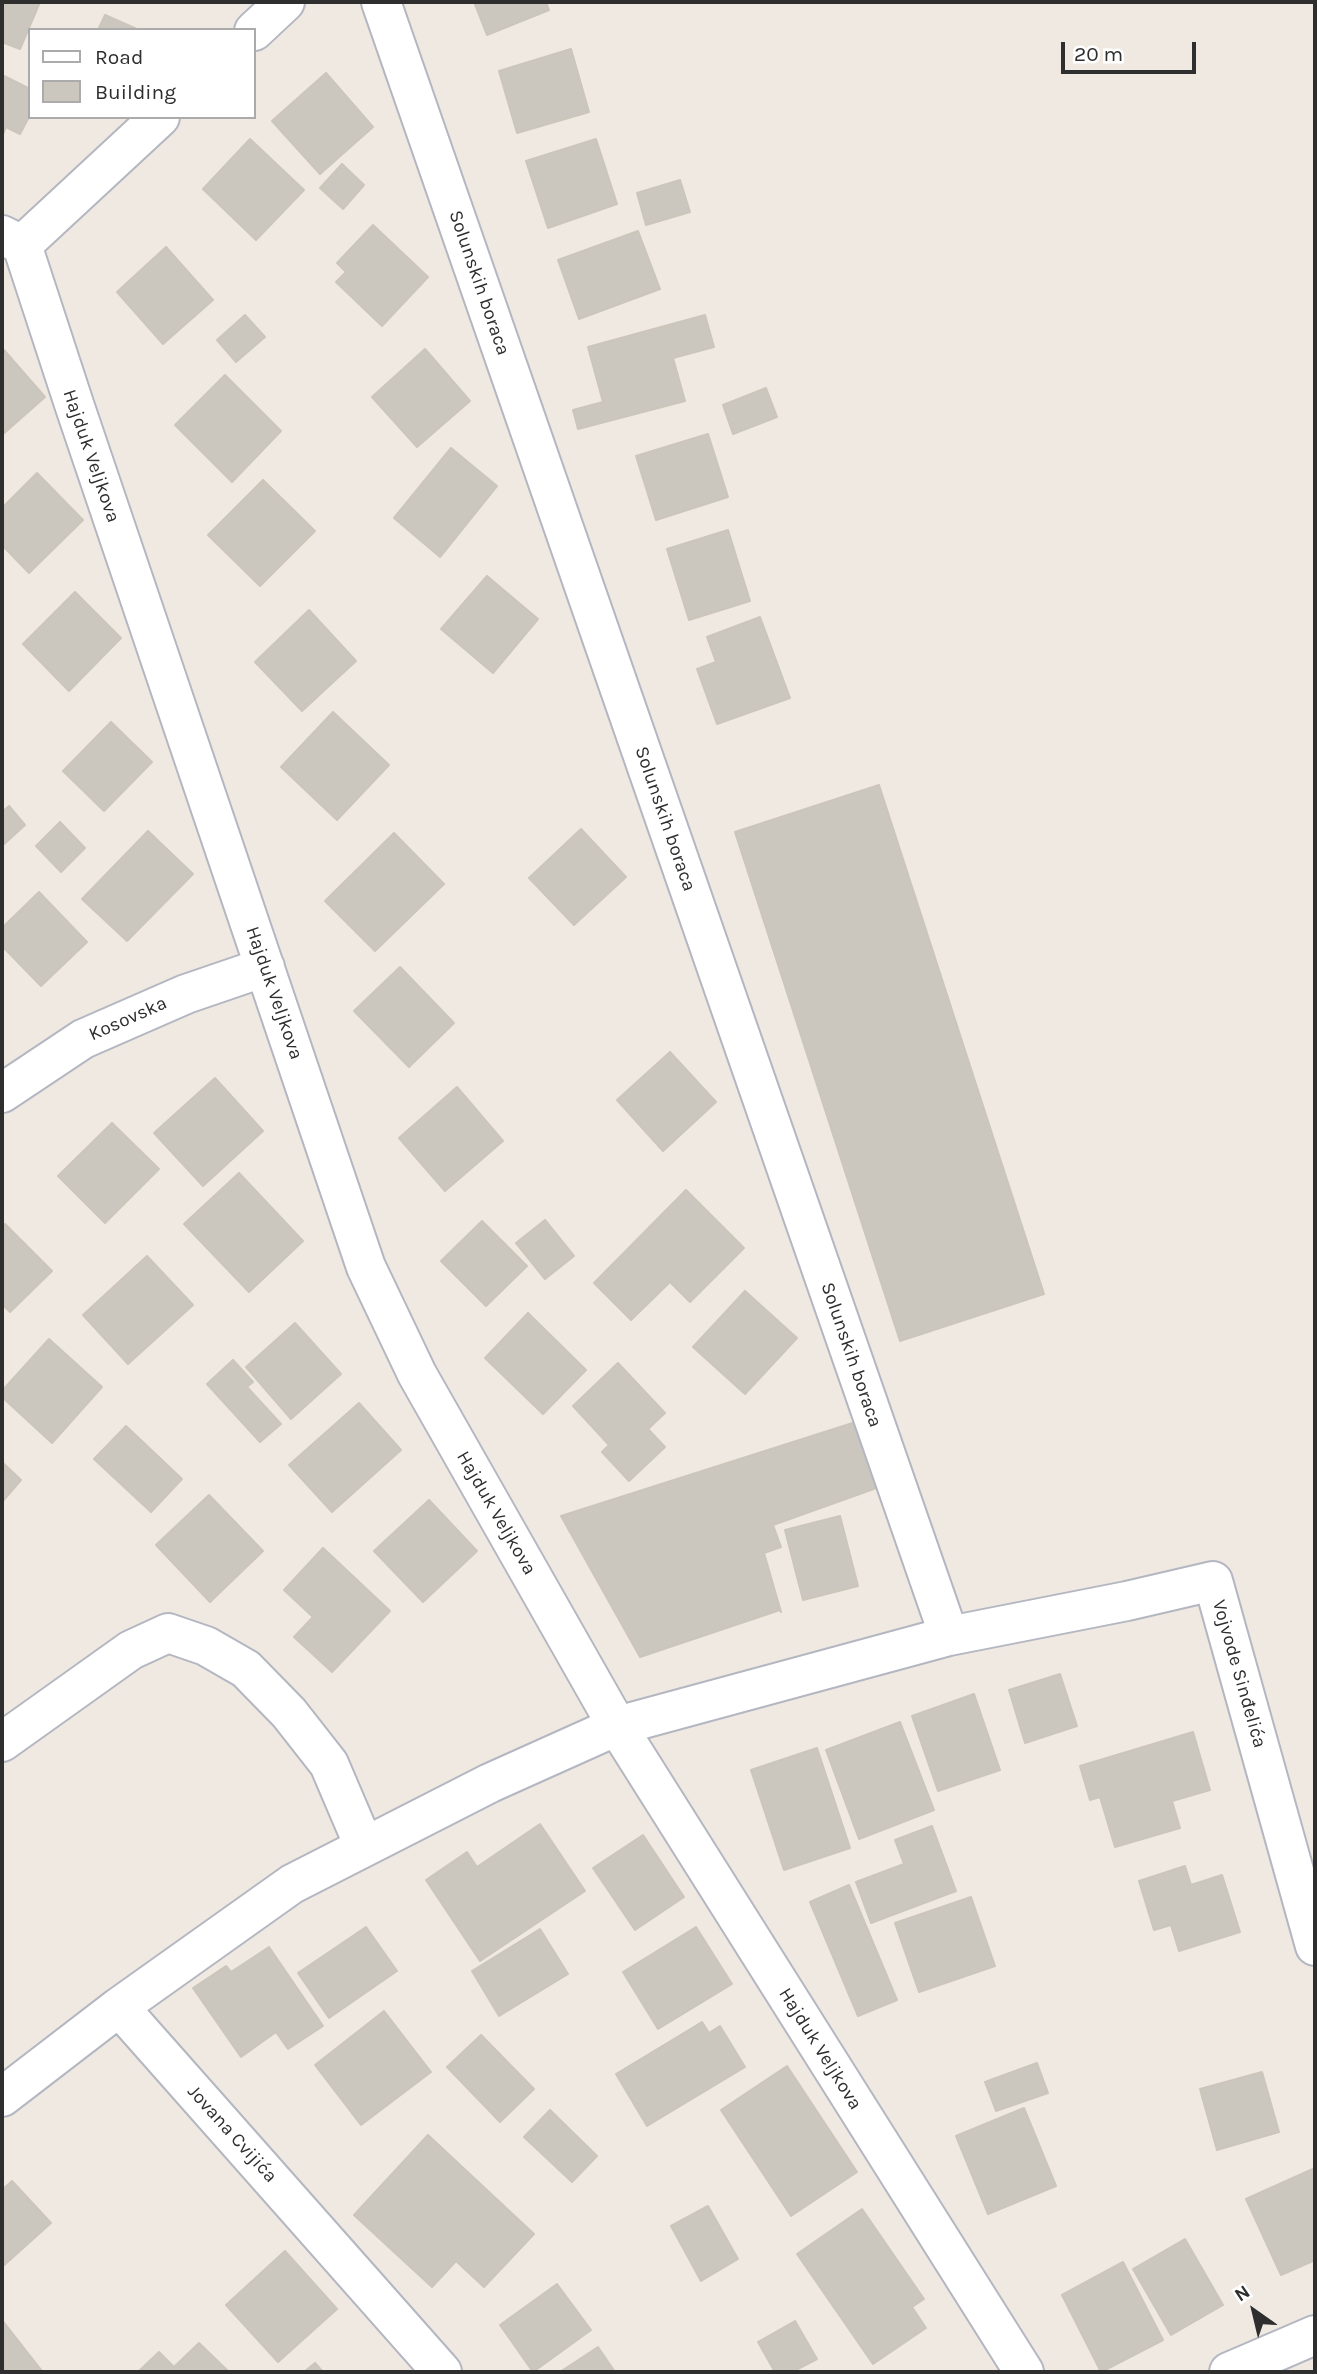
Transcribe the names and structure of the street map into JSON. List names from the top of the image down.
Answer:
{
  "streets": {
    "street": [
      "Solunskih boraca",
      "Hajduk Veljkova",
      "Kosovska",
      "Vojvode Sinđelića",
      "Jovana Cvijića"
    ]
  },
  "crossings": [
    ["Solunskih boraca", "Vojvode Sinđelića"],
    ["Hajduk Veljkova", "Kosovska"]
  ],
  "legend": ["Road", "Building"],
  "scale_bar": "20 m",
  "north": "top left"
}
